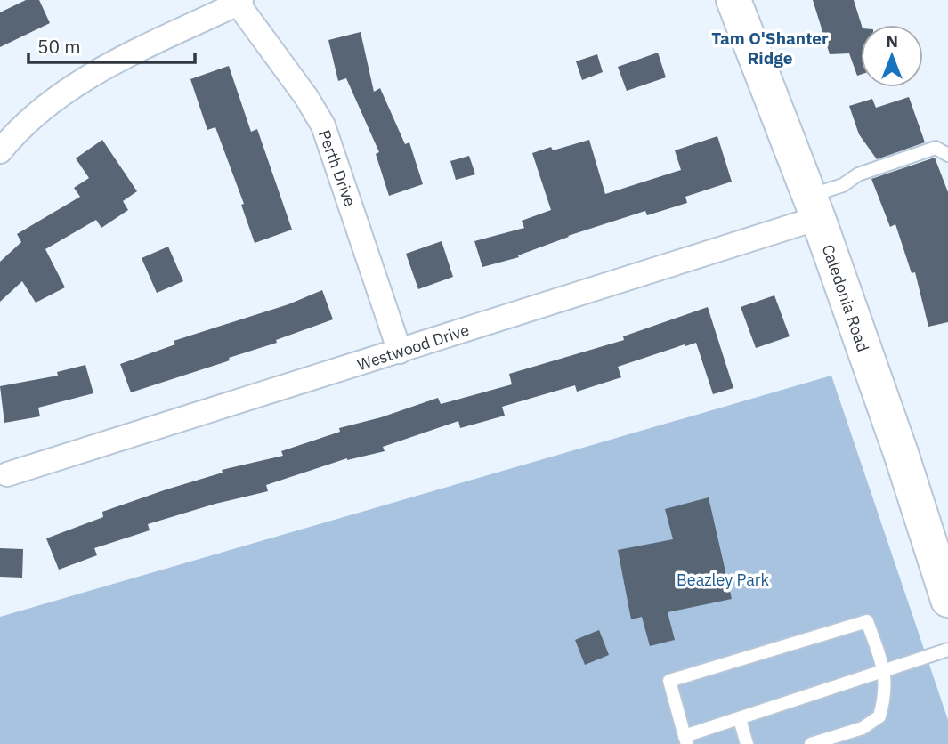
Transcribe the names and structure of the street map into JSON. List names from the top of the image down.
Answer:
{
  "streets": {
    "street": ["Perth Drive", "Caledonia Road", "Westwood Drive"]
  },
  "crossings": [
    ["Perth Drive", "Westwood Drive"],
    ["Caledonia Road", "Westwood Drive"]
  ],
  "districts": ["Tam O'Shanter Ridge"],
  "parks": ["Beazley Park"],
  "scale_bar": "50 m",
  "north": "top"
}
